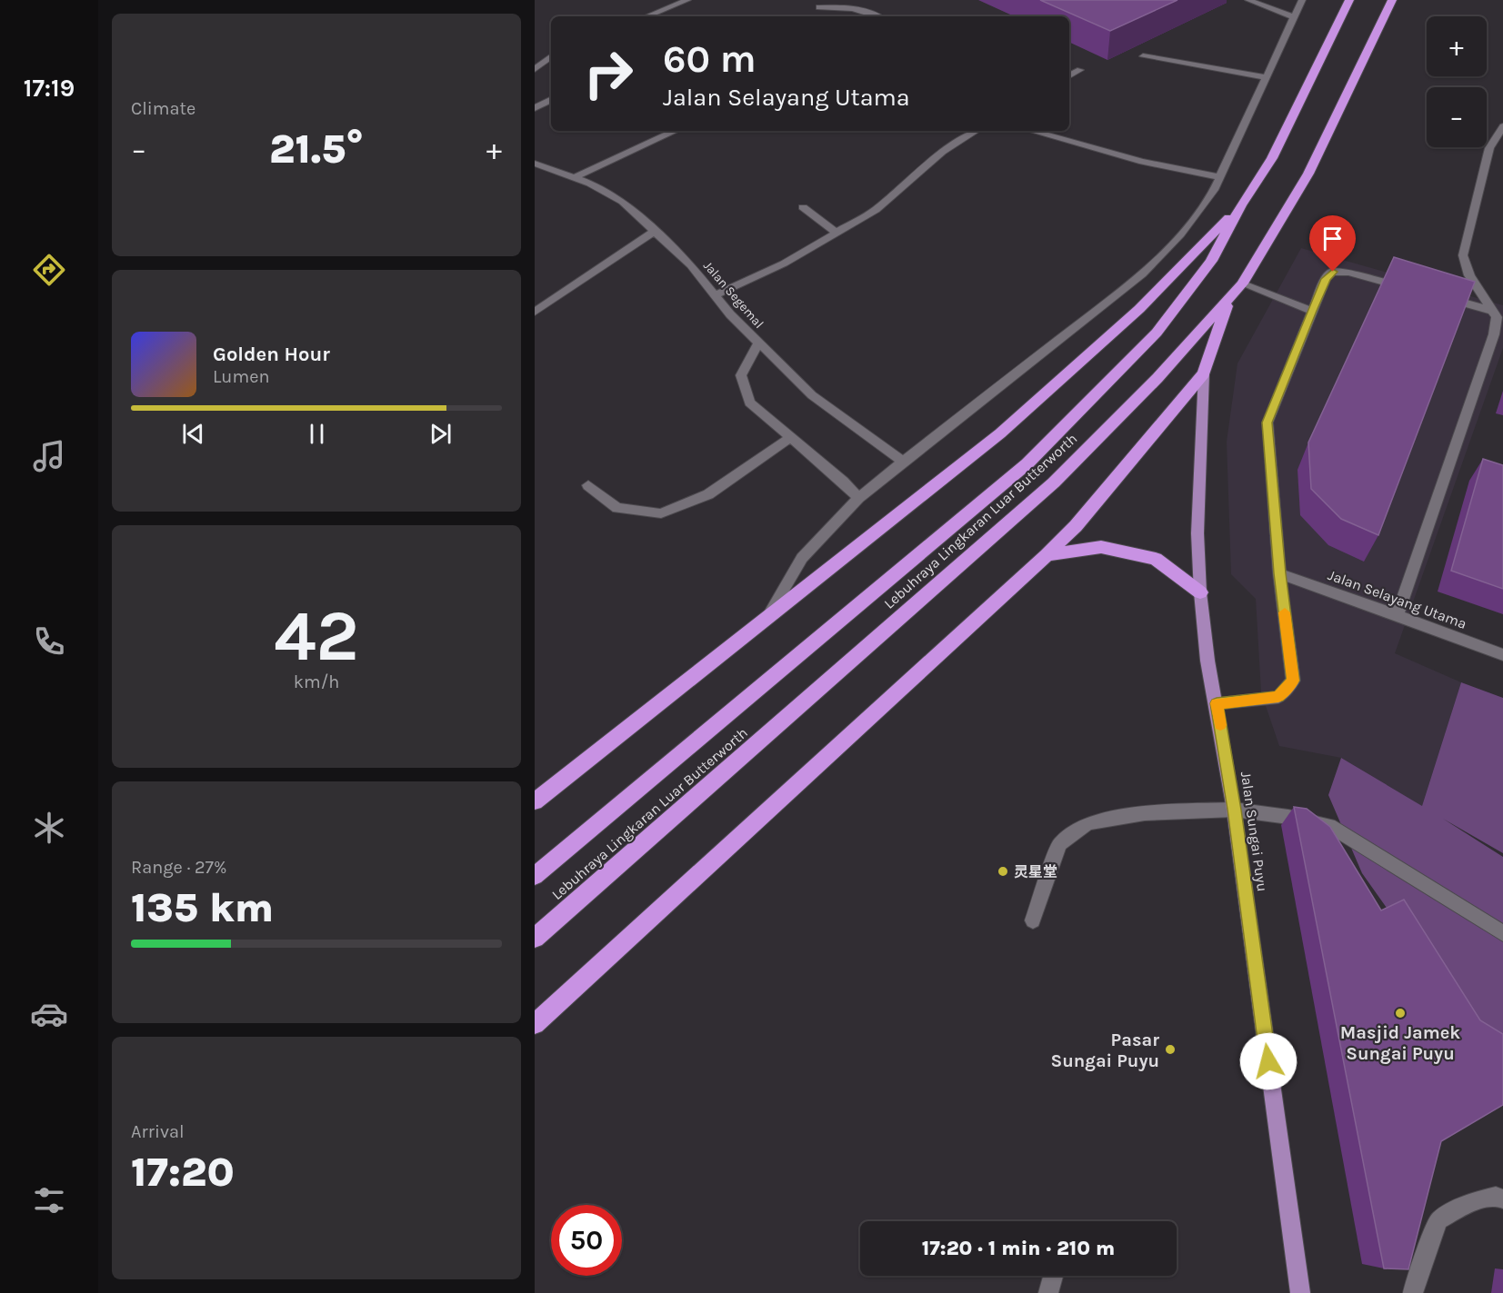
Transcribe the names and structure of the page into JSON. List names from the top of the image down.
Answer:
{
  "streets": {
    "highway": ["Lebuhraya Lingkaran Luar Butterworth"],
    "main road": ["Jalan Sungai Puyu"],
    "street": ["Jalan Segemal", "Jalan Selayang Utama"]
  },
  "places": ["灵星堂", "Masjid Jamek Sungai Puyu", "Pasar Sungai Puyu"],
  "page": {
    "tabs": "17:19",
    "tile": [
      "Climate",
      ["42", "km/h"],
      ["Range · 27%", "135 km"],
      ["Arrival", "17:20"]
    ],
    "map_buttons": ["+", "−"],
    "turn": ["60 m", "Jalan Selayang Utama"],
    "heat": ["−", "21.5°", "+"],
    "song": ["Golden Hour", "Lumen"],
    "limit": "50",
    "trip": "17:20 · 1 min · 210 m"
  }
}
